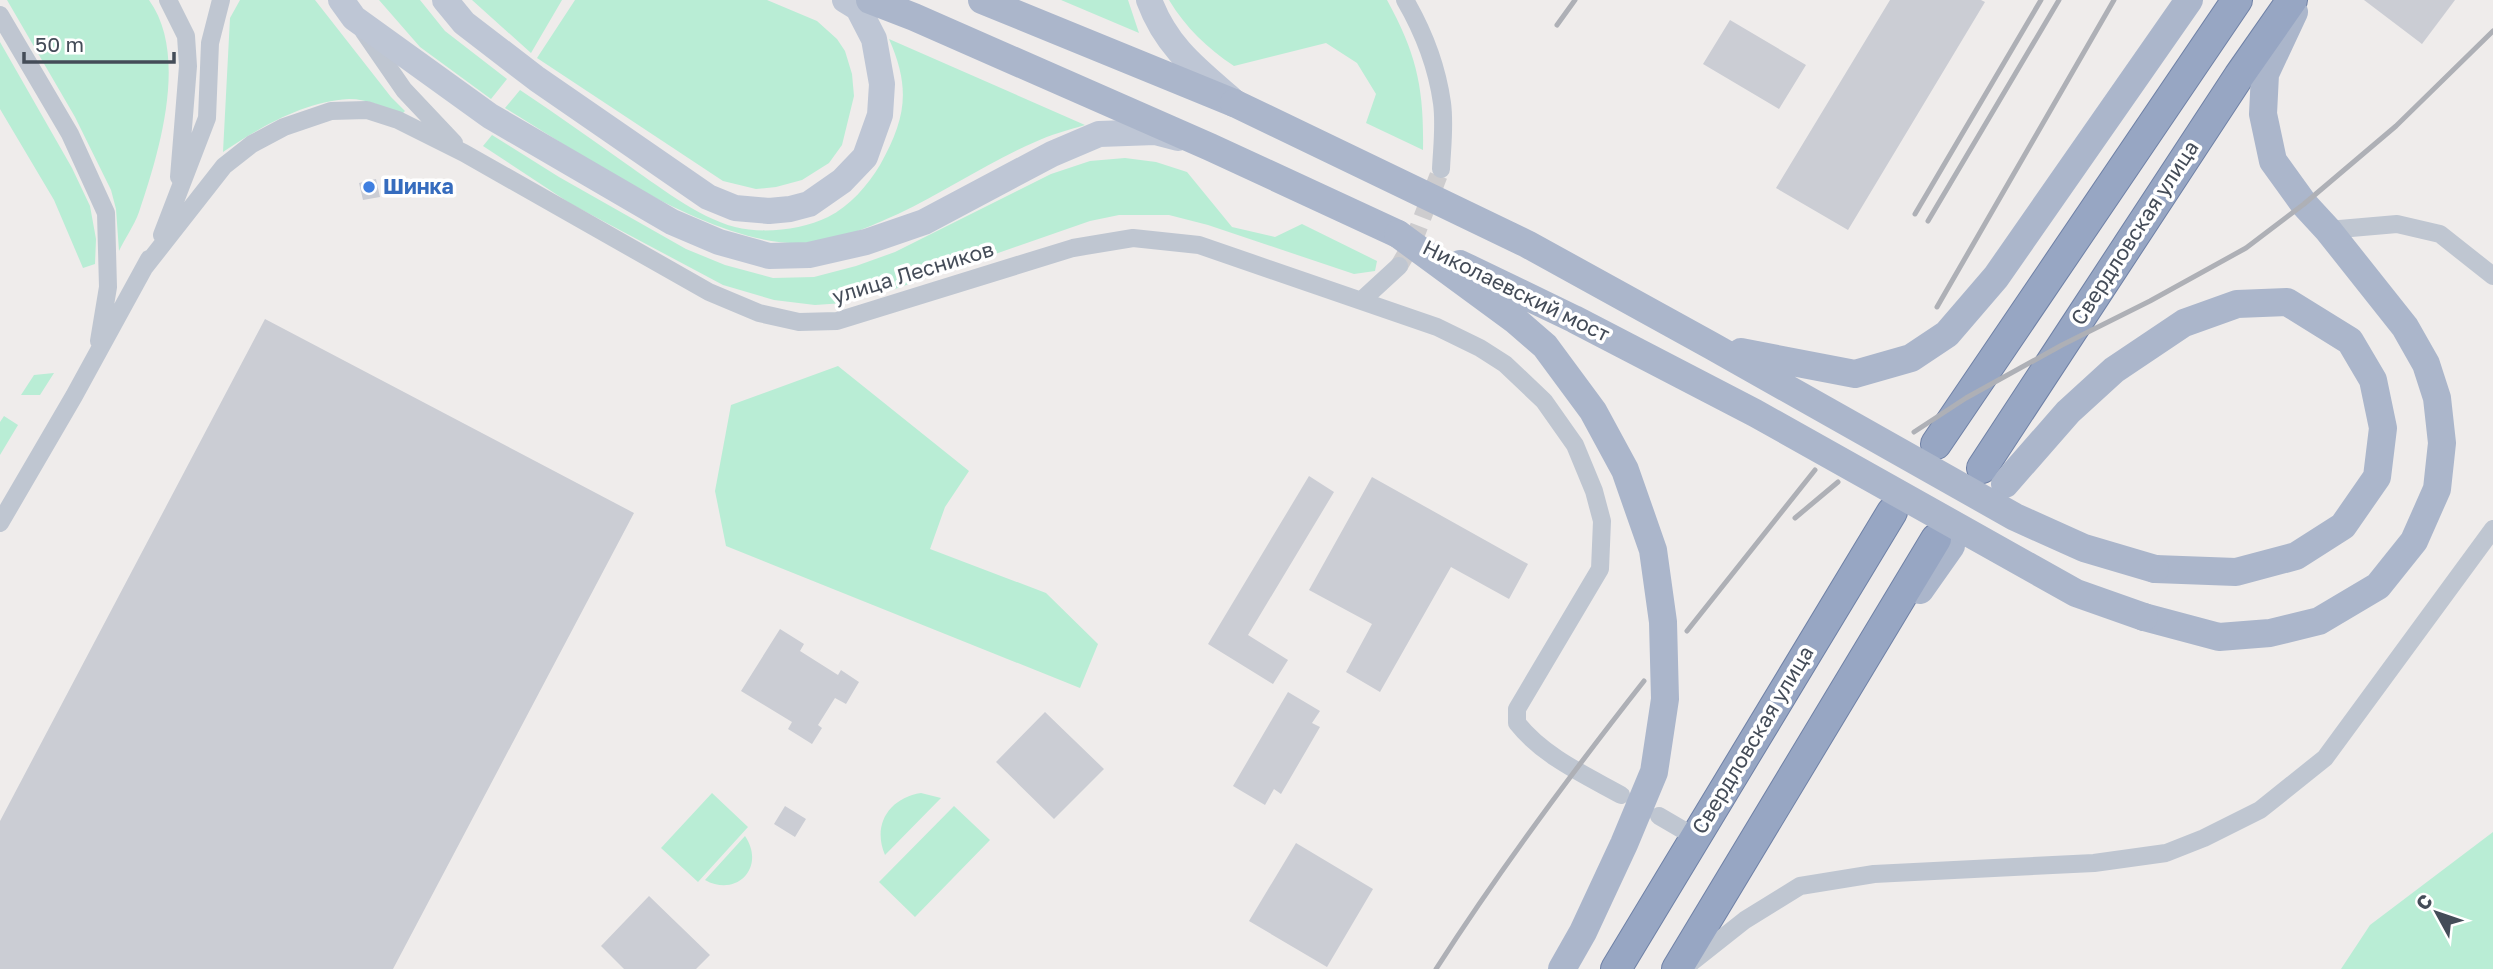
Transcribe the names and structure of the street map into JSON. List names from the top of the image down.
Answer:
{
  "streets": {
    "highway": ["Свердловская улица"],
    "main road": ["Николаевский мост"],
    "street": ["улица Лесников"]
  },
  "crossings": [
    ["Свердловская улица", "Николаевский мост"]
  ],
  "places": ["Шинка"],
  "scale_bar": "50 m",
  "north": "top left"
}
